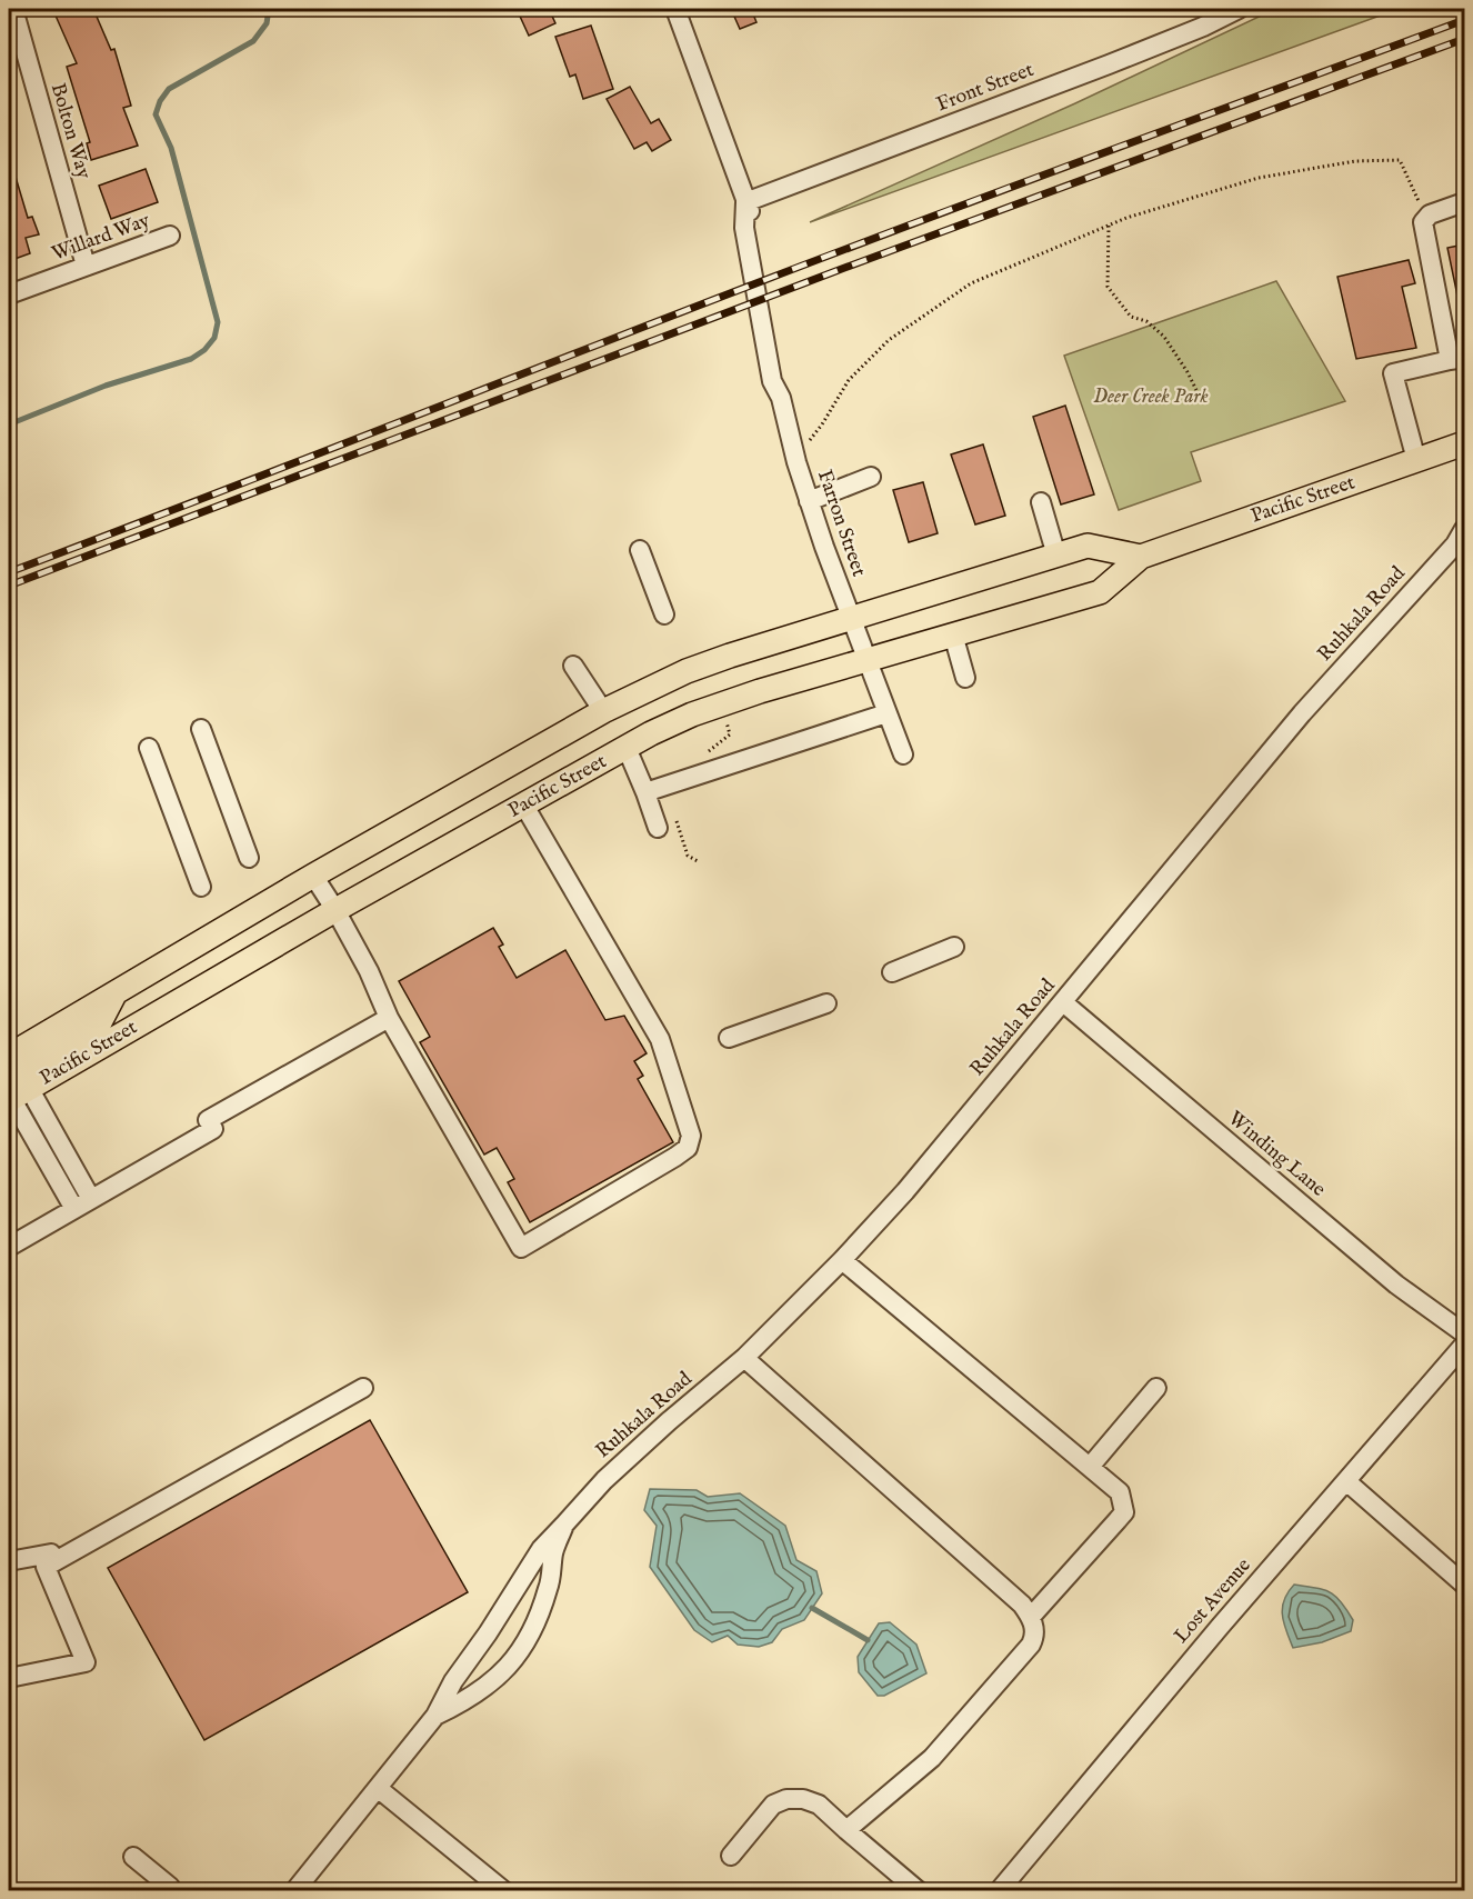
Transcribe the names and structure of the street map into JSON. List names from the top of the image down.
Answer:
{
  "streets": {
    "main road": ["Pacific Street"],
    "street": [
      "Front Street",
      "Bolton Way",
      "Willard Way",
      "Farron Street",
      "Ruhkala Road",
      "Winding Lane",
      "Lost Avenue"
    ]
  },
  "crossings": [
    ["Front Street", "Farron Street"],
    ["Bolton Way", "Willard Way"],
    ["Pacific Street", "Farron Street"],
    ["Ruhkala Road", "Winding Lane"]
  ],
  "parks": ["Deer Creek Park"]
}
